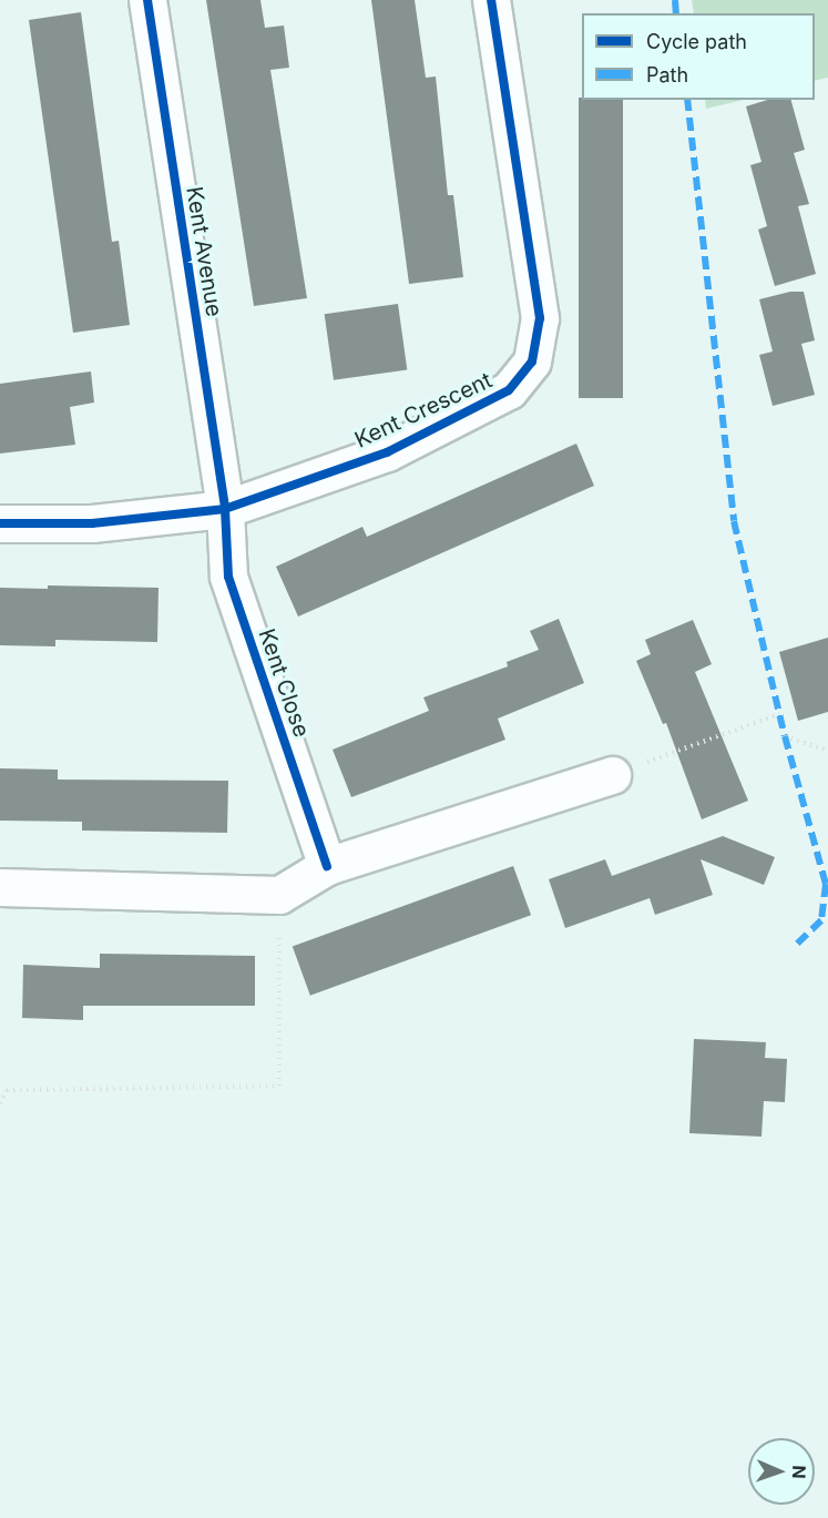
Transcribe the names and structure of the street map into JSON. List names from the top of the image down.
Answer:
{
  "streets": {
    "street": ["Kent Avenue", "Kent Crescent", "Kent Close"]
  },
  "crossings": [
    ["Kent Avenue", "Kent Crescent"],
    ["Kent Avenue", "Kent Close"],
    ["Kent Crescent", "Kent Close"]
  ],
  "legend": ["Cycle path", "Path"],
  "north": "right"
}
